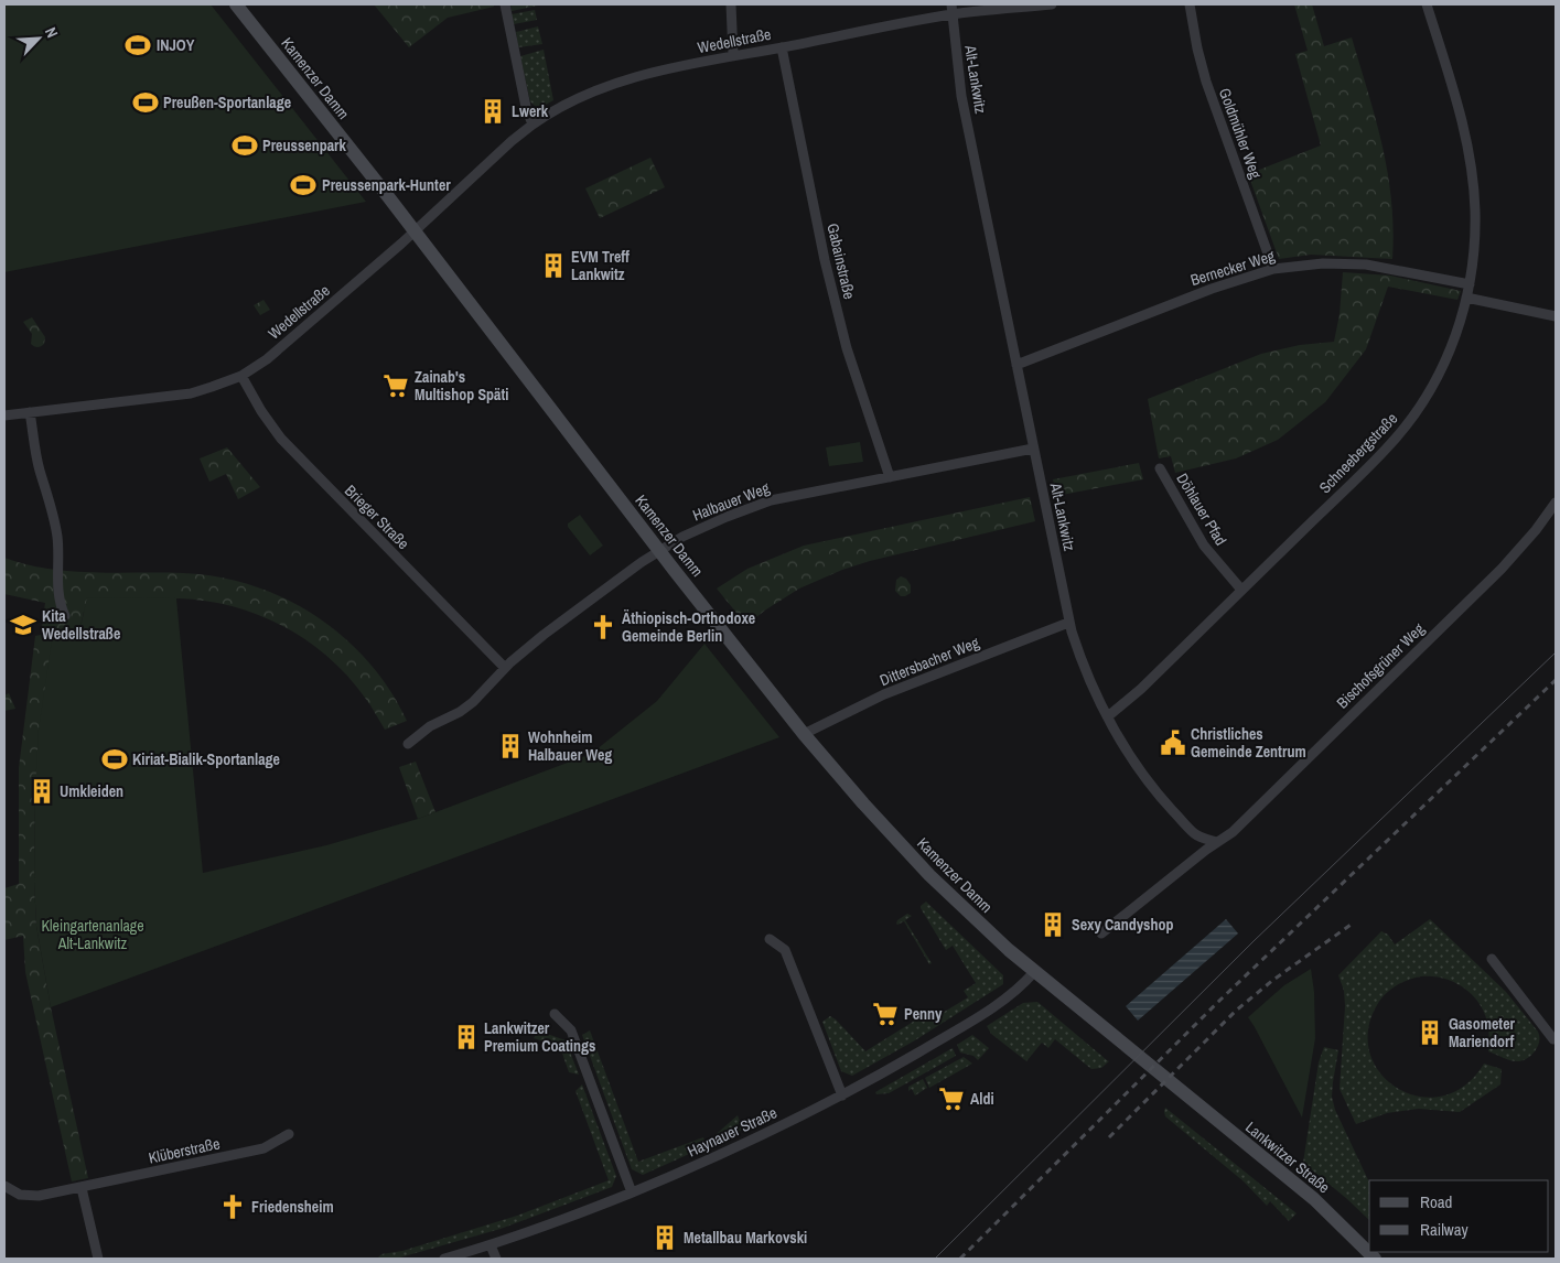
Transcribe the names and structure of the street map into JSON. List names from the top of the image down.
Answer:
{
  "streets": {
    "main road": ["Kamenzer Damm", "Lankwitzer Straße"],
    "street": [
      "Wedellstraße",
      "Alt-Lankwitz",
      "Goldmühler Weg",
      "Gabainstraße",
      "Bernecker Weg",
      "Schneebergstraße",
      "Halbauer Weg",
      "Döhlauer Pfad",
      "Brieger Straße",
      "Dittersbacher Weg",
      "Bischofsgrüner Weg",
      "Haynauer Straße",
      "Klüberstraße"
    ]
  },
  "crossings": [
    ["Wedellstraße", "Kamenzer Damm"],
    ["Wedellstraße", "Alt-Lankwitz"],
    ["Wedellstraße", "Gabainstraße"],
    ["Wedellstraße", "Brieger Straße"],
    ["Kamenzer Damm", "Halbauer Weg"],
    ["Kamenzer Damm", "Dittersbacher Weg"],
    ["Kamenzer Damm", "Haynauer Straße"],
    ["Kamenzer Damm", "Lankwitzer Straße"],
    ["Alt-Lankwitz", "Bernecker Weg"],
    ["Alt-Lankwitz", "Schneebergstraße"],
    ["Alt-Lankwitz", "Halbauer Weg"],
    ["Alt-Lankwitz", "Dittersbacher Weg"],
    ["Alt-Lankwitz", "Bischofsgrüner Weg"],
    ["Goldmühler Weg", "Bernecker Weg"],
    ["Gabainstraße", "Halbauer Weg"],
    ["Bernecker Weg", "Schneebergstraße"],
    ["Schneebergstraße", "Döhlauer Pfad"],
    ["Halbauer Weg", "Brieger Straße"]
  ],
  "parks": ["Kleingartenanlage Alt-Lankwitz"],
  "places": {
    "sports": [
      "INJOY",
      "Preußen-Sportanlage",
      "Preussenpark",
      "Preussenpark-Hunter",
      "Kiriat-Bialik-Sportanlage"
    ],
    "building": [
      "Lwerk",
      "EVM Treff Lankwitz",
      "Wohnheim Halbauer Weg",
      "Umkleiden",
      "Sexy Candyshop",
      "Gasometer Mariendorf",
      "Lankwitzer Premium Coatings",
      "Metallbau Markovski"
    ],
    "supermarket": ["Zainab's Multishop Späti", "Penny", "Aldi"],
    "school or university": ["Kita Wedellstraße"],
    "church": ["Äthiopisch-Orthodoxe Gemeinde Berlin", "Friedensheim"],
    "public building": ["Christliches Gemeinde Zentrum"]
  },
  "legend": ["Road", "Railway"],
  "north": "top right"
}
